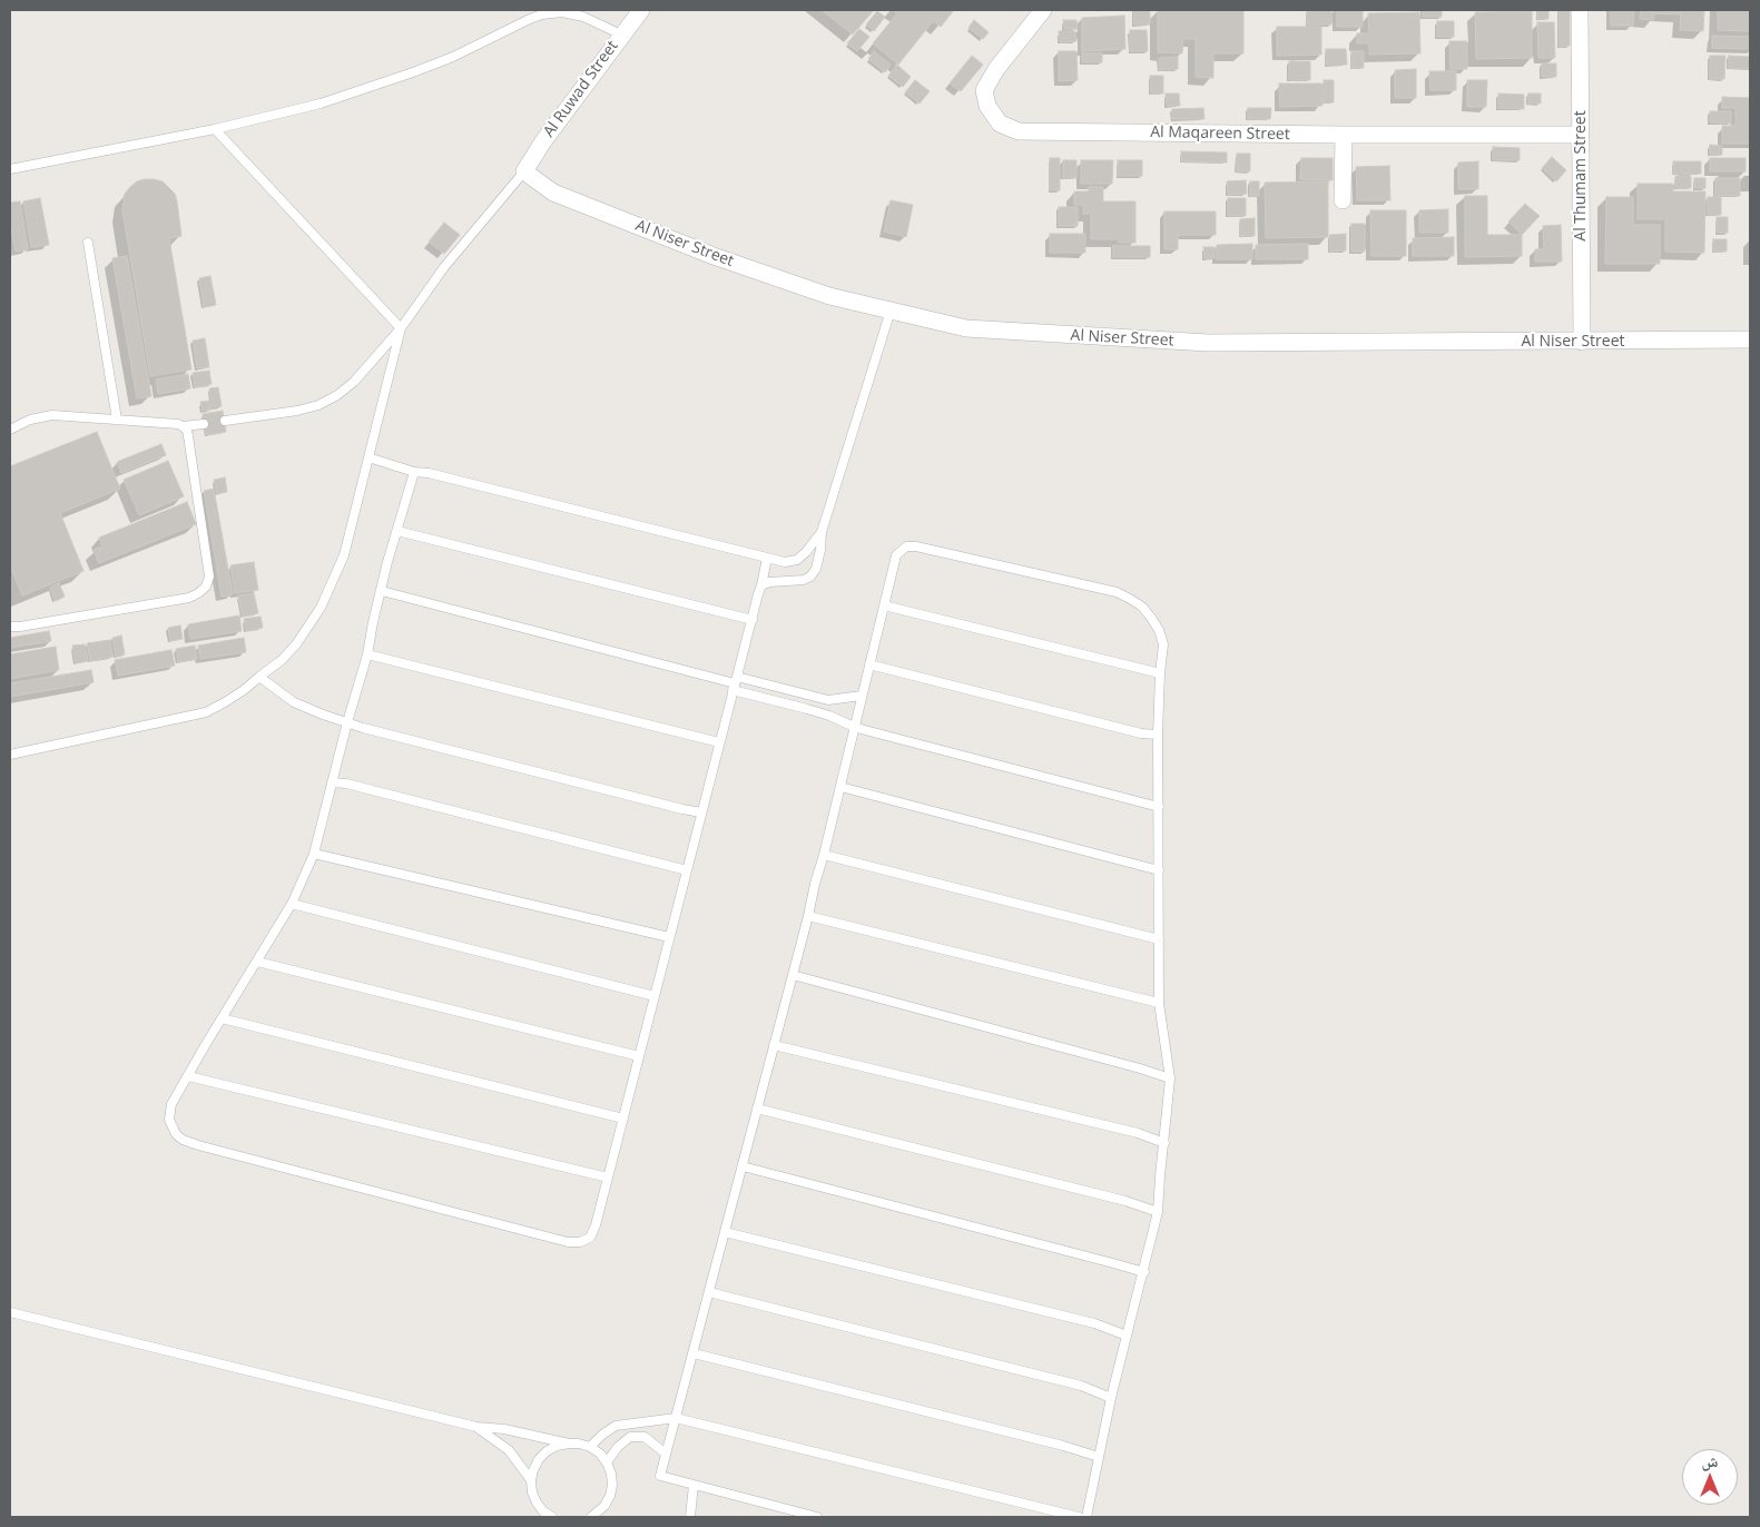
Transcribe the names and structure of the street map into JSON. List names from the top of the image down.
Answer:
{
  "streets": {
    "street": [
      "Al Ruwad Street",
      "Al Maqareen Street",
      "Al Thumam Street",
      "Al Niser Street"
    ]
  },
  "crossings": [
    ["Al Ruwad Street", "Al Niser Street"],
    ["Al Maqareen Street", "Al Thumam Street"],
    ["Al Thumam Street", "Al Niser Street"]
  ],
  "north": "top"
}
